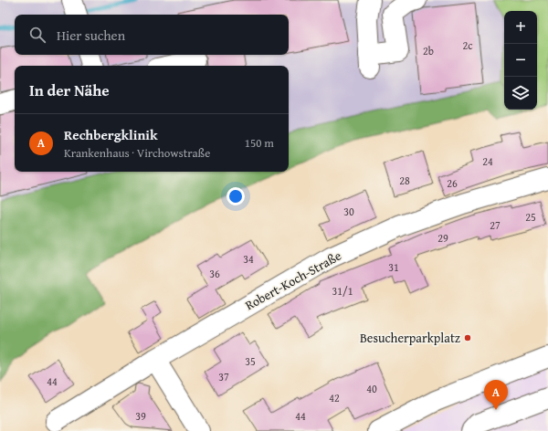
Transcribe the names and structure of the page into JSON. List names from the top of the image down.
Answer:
{
  "streets": {
    "street": ["Robert-Koch-Straße"]
  },
  "places": ["Besucherparkplatz"],
  "house_numbers": [
    "2c",
    "2b",
    "24",
    "28",
    "26",
    "30",
    "25",
    "27",
    "29",
    "34",
    "31",
    "36",
    "31/1",
    "35",
    "37",
    "44",
    "40",
    "42",
    "39",
    "44"
  ],
  "page": {
    "map_buttons": ["+", "−"],
    "search": "Hier suchen",
    "heading": "In der Nähe",
    "list": [
      {
        "mark": "A",
        "name": "Rechbergklinik",
        "note": "Krankenhaus · Virchowstraße",
        "value": "150 m"
      }
    ],
    "pins": "A"
  }
}
